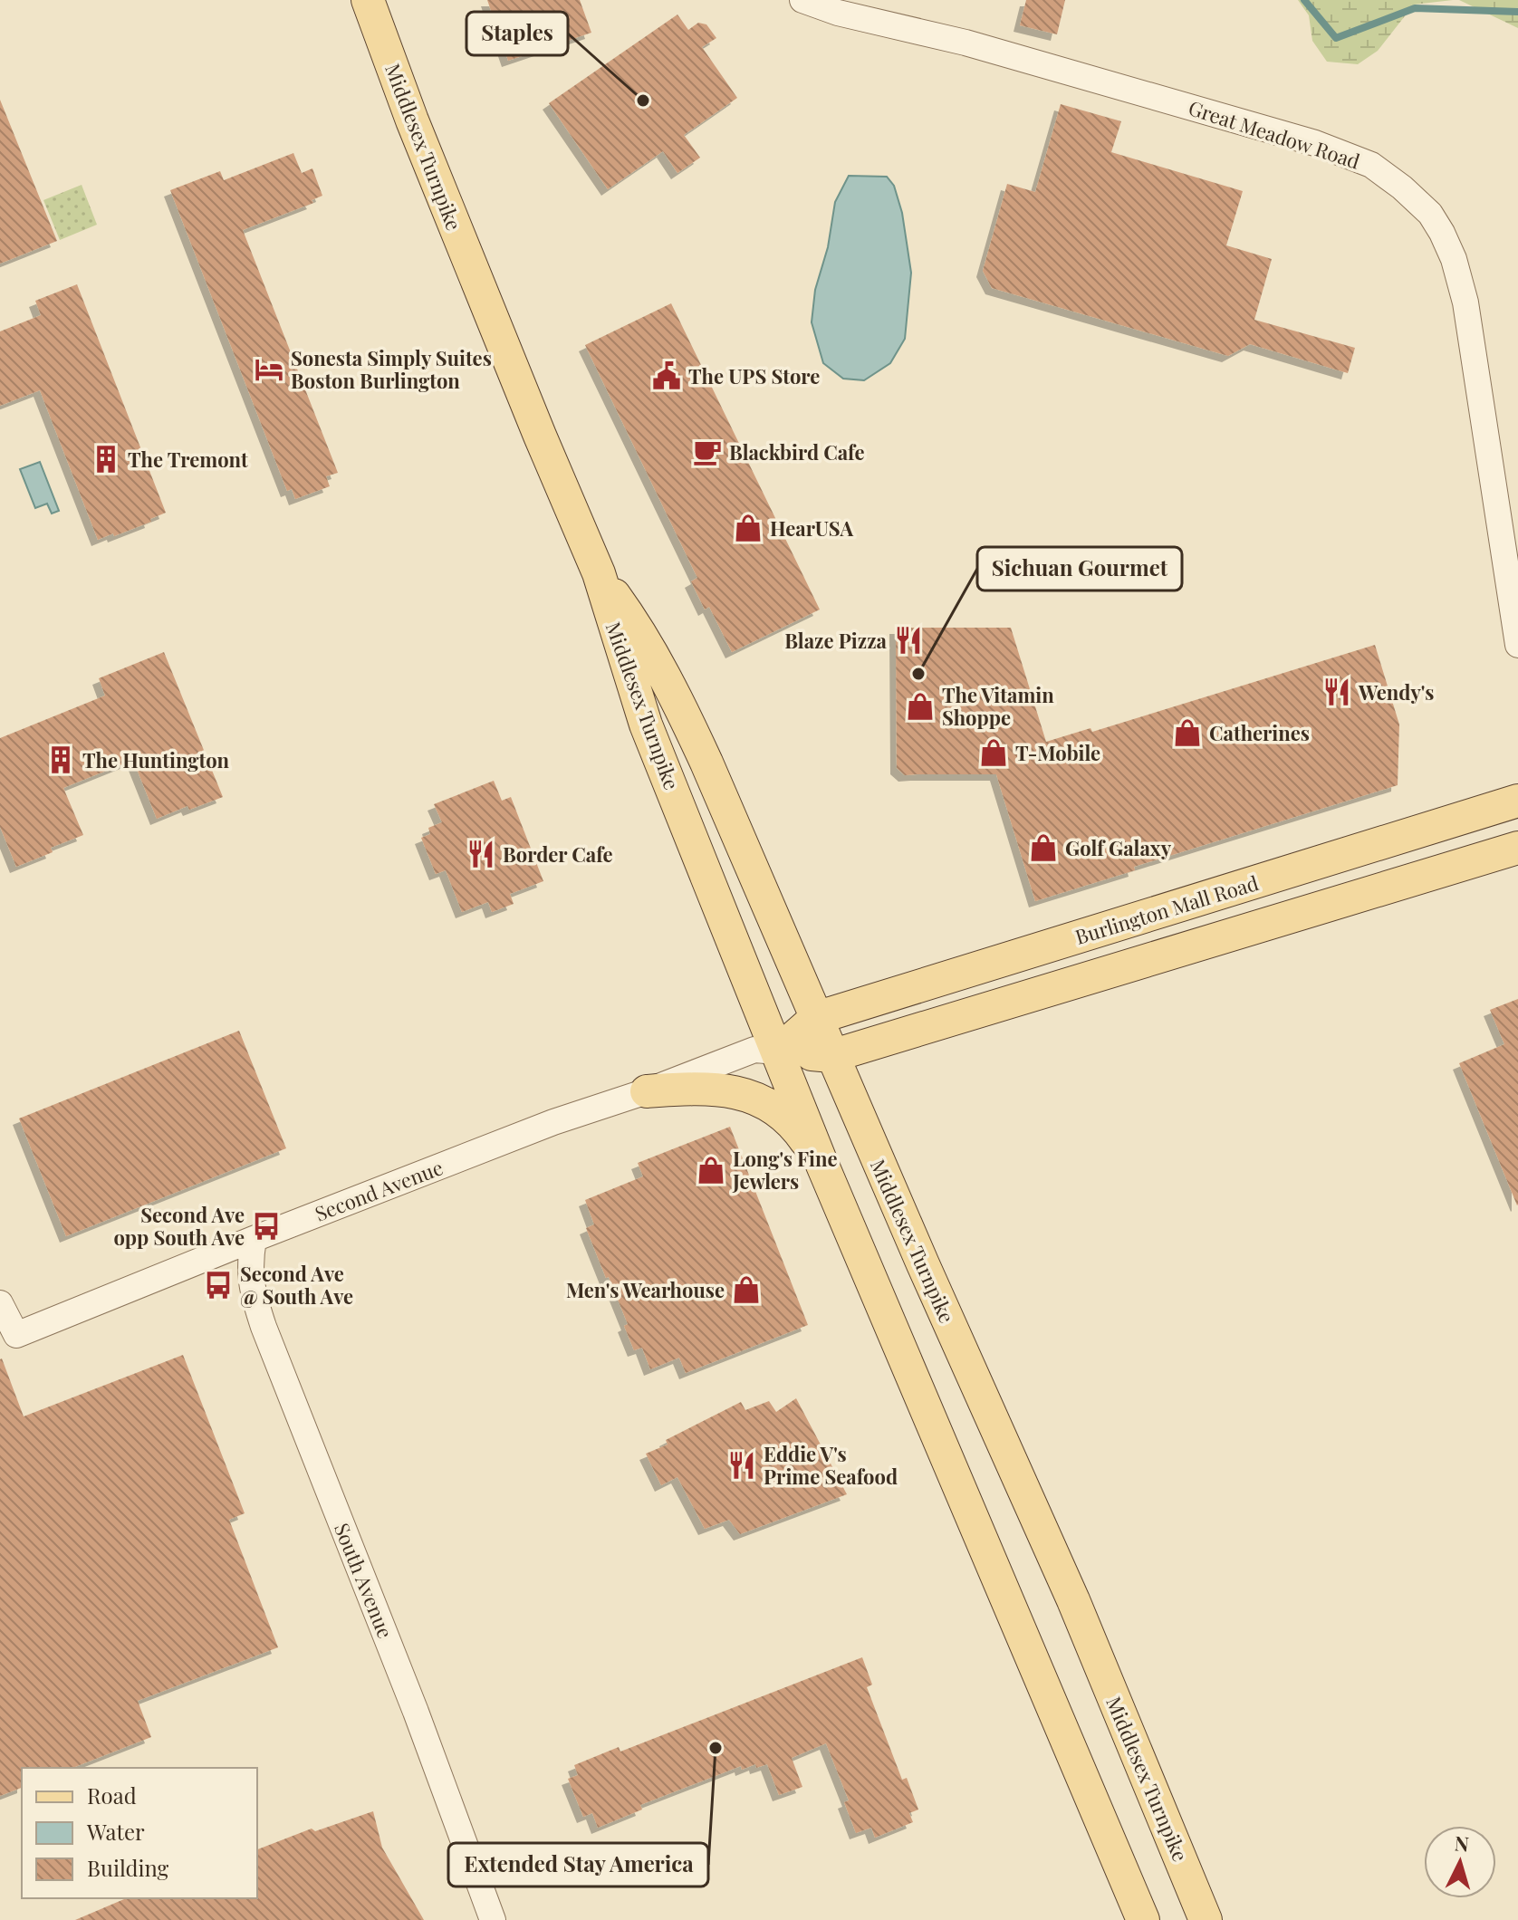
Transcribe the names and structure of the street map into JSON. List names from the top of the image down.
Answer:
{
  "streets": {
    "main road": ["Middlesex Turnpike", "Burlington Mall Road"],
    "street": ["Great Meadow Road", "Second Avenue", "South Avenue"]
  },
  "crossings": [
    ["Middlesex Turnpike", "Burlington Mall Road"],
    ["Middlesex Turnpike", "Second Avenue"],
    ["Second Avenue", "South Avenue"]
  ],
  "places": {
    "other": ["Staples", "Sichuan Gourmet", "Extended Stay America"],
    "hotel": ["Sonesta Simply Suites Boston Burlington"],
    "public building": ["The UPS Store"],
    "cafe": ["Blackbird Cafe"],
    "building": ["The Tremont", "The Huntington"],
    "shop": [
      "HearUSA",
      "The Vitamin Shoppe",
      "Catherines",
      "T-Mobile",
      "Golf Galaxy",
      "Long's Fine Jewlers",
      "Men's Wearhouse"
    ],
    "restaurant": [
      "Blaze Pizza",
      "Wendy's",
      "Border Cafe",
      "Eddie V's Prime Seafood"
    ],
    "bus stop": ["Second Ave opp South Ave", "Second Ave @ South Ave"]
  },
  "legend": ["Road", "Water", "Building"],
  "north": "top"
}
